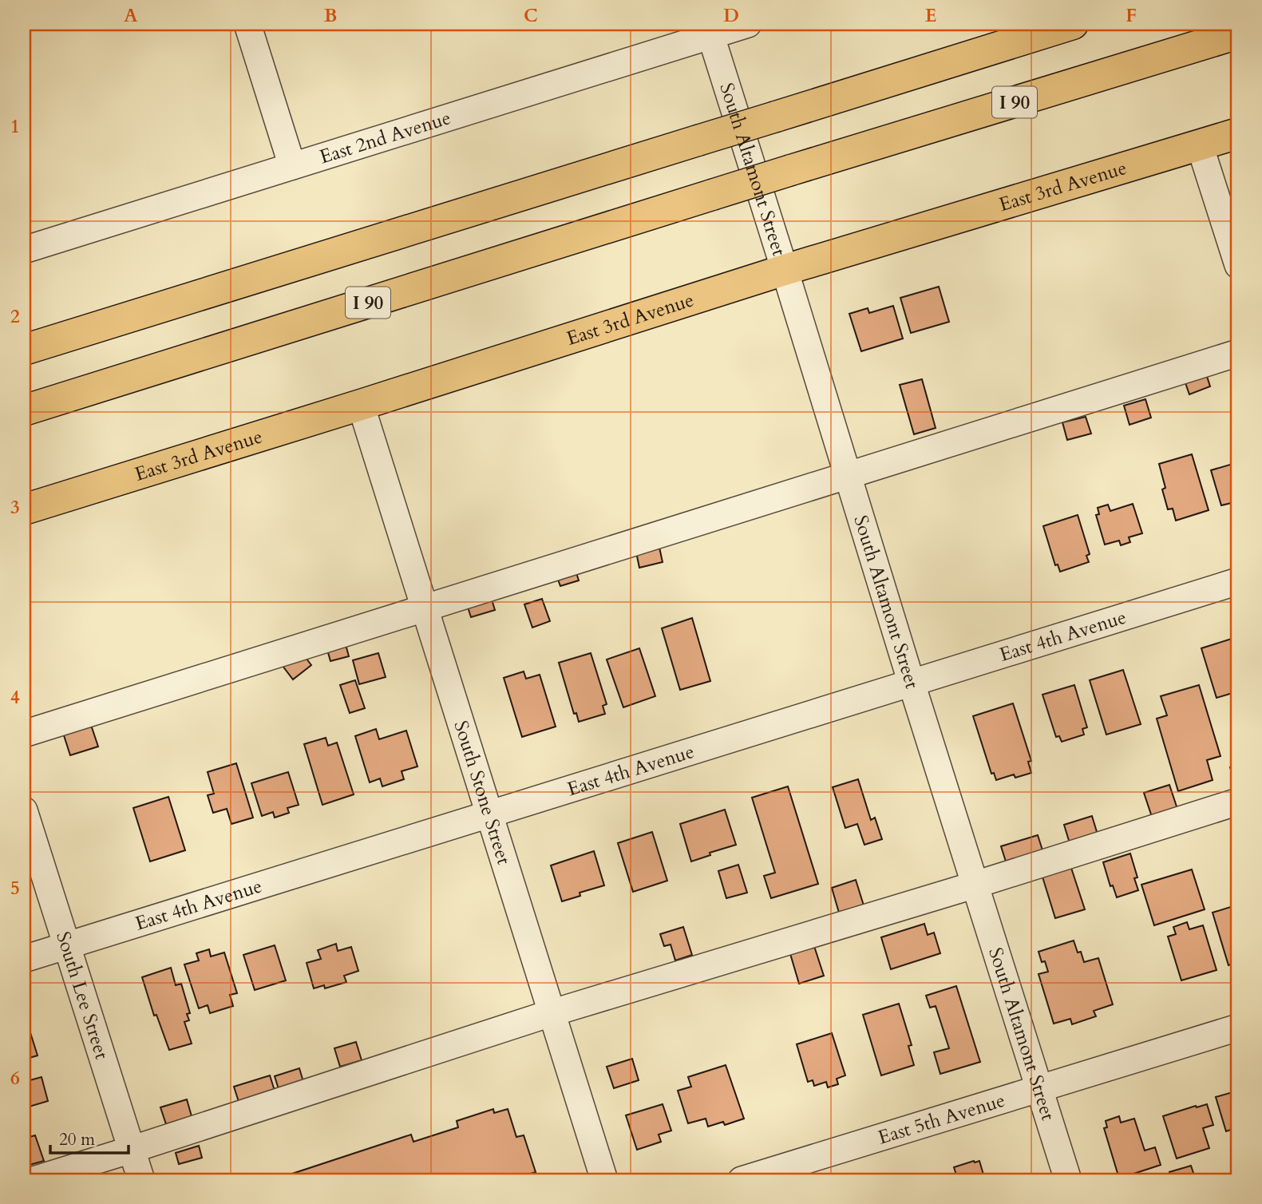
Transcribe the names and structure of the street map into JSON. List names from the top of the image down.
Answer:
{
  "streets": {
    "main road": ["I 90", "East 3rd Avenue"],
    "street": [
      "East 2nd Avenue",
      "South Altamont Street",
      "East 4th Avenue",
      "South Stone Street",
      "South Lee Street",
      "East 5th Avenue"
    ]
  },
  "crossings": [
    ["East 2nd Avenue", "South Altamont Street"],
    ["South Altamont Street", "East 3rd Avenue"],
    ["South Altamont Street", "East 4th Avenue"],
    ["South Altamont Street", "East 5th Avenue"],
    ["East 3rd Avenue", "South Stone Street"],
    ["East 4th Avenue", "South Stone Street"],
    ["East 4th Avenue", "South Lee Street"]
  ],
  "scale_bar": "20 m",
  "grid": {
    "columns": [
      "A",
      "B",
      "C",
      "D",
      "E",
      "F"
    ],
    "rows": [
      "1",
      "2",
      "3",
      "4",
      "5",
      "6"
    ]
  }
}
